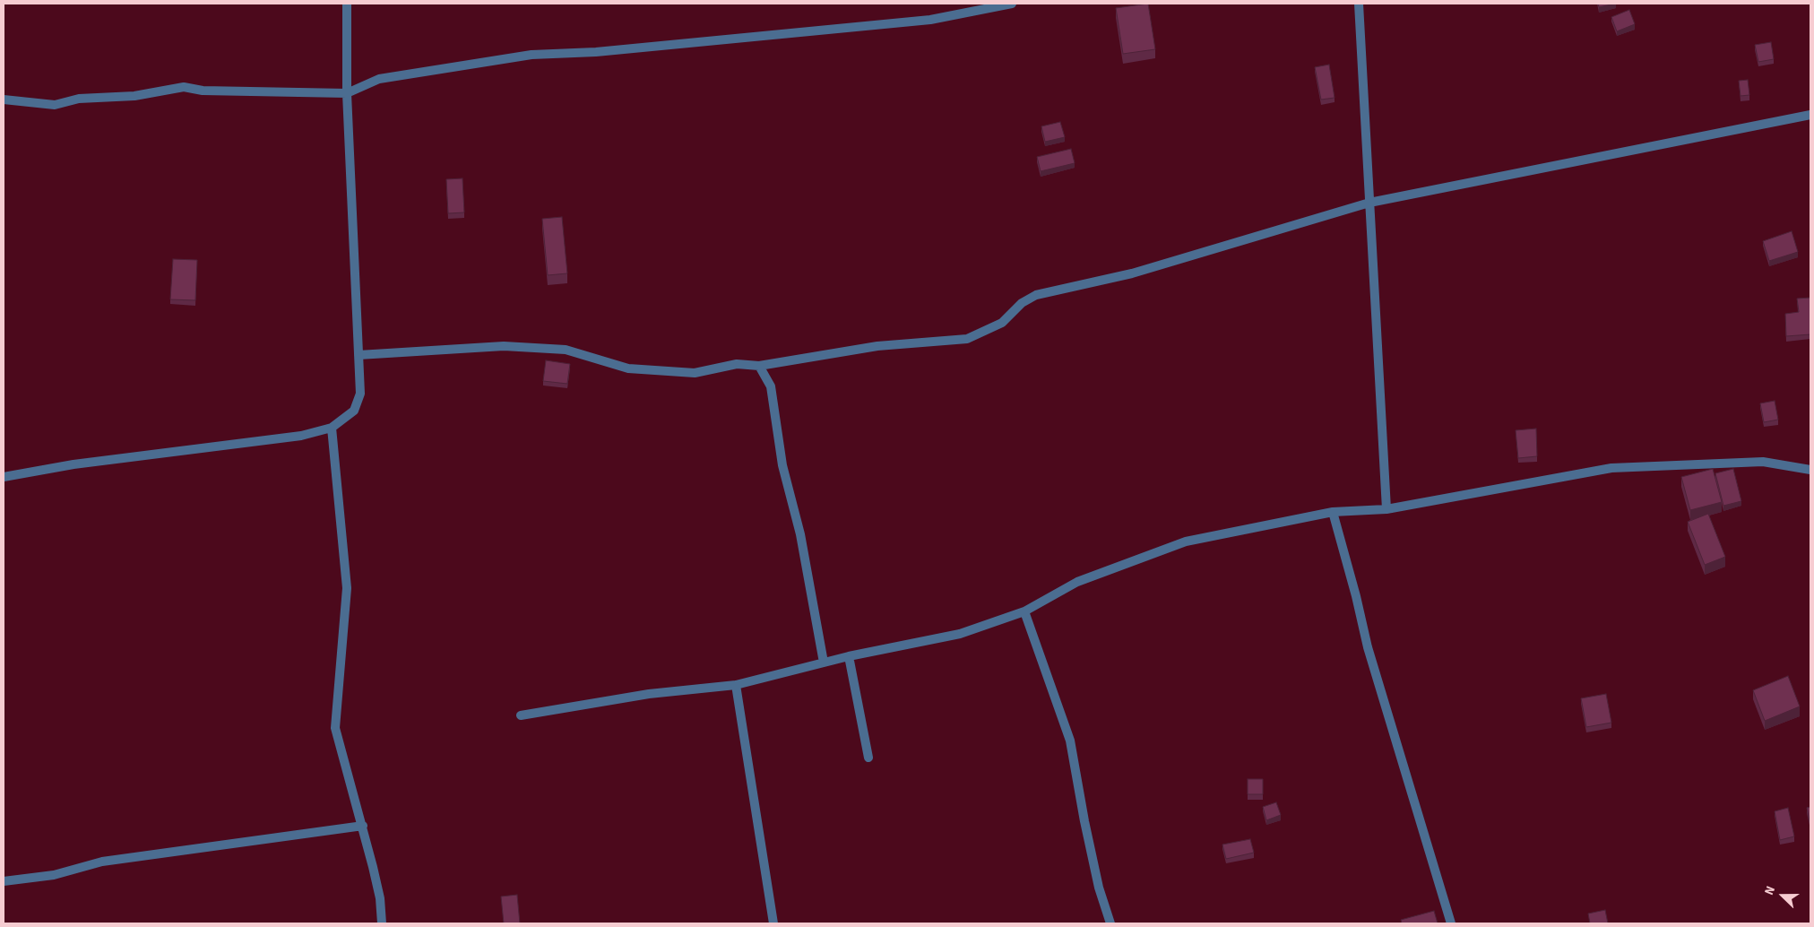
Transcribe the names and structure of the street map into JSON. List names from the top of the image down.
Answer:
{
  "north": "left"
}
